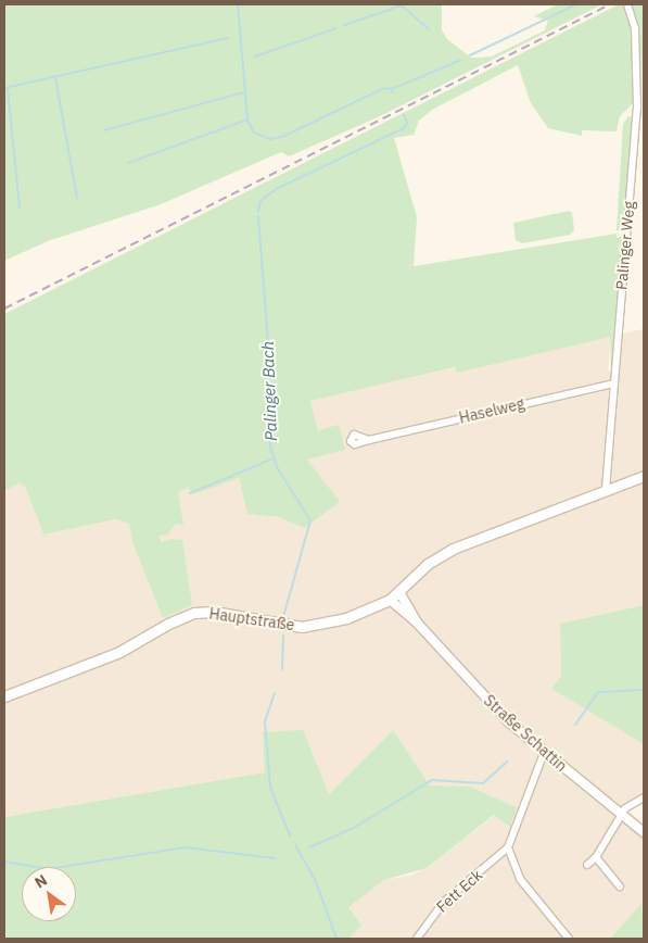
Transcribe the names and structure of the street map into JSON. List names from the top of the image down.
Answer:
{
  "streets": {
    "main road": ["Hauptstraße"],
    "street": [
      "Palinger Weg",
      "Haselweg",
      "Straße Schattin",
      "Fett Eck"
    ]
  },
  "crossings": [
    ["Palinger Weg", "Haselweg"],
    ["Palinger Weg", "Hauptstraße"],
    ["Hauptstraße", "Straße Schattin"],
    ["Straße Schattin", "Fett Eck"]
  ],
  "water": ["Palinger Bach"],
  "north": "top left"
}
